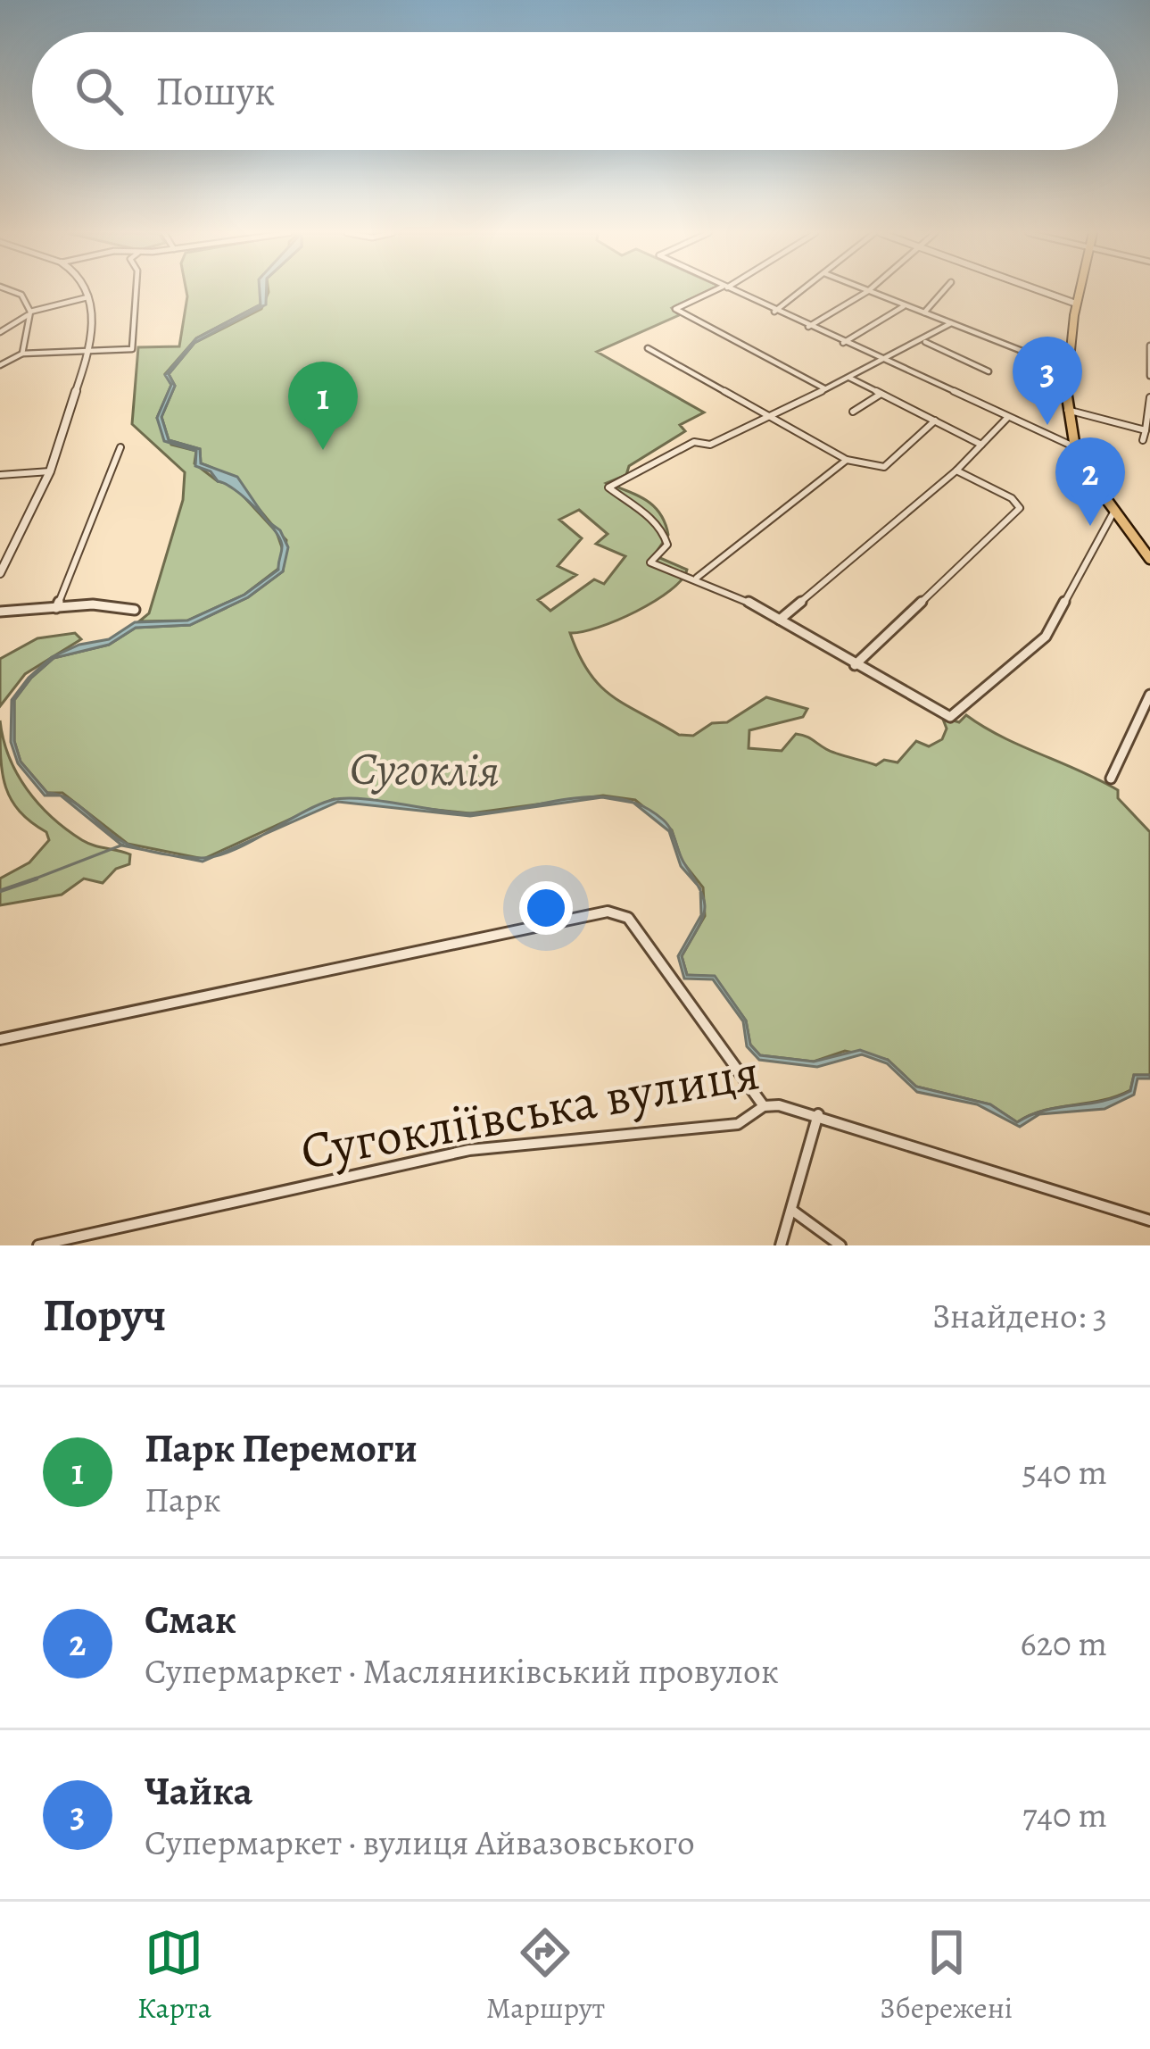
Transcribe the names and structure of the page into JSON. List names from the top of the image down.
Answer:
{
  "streets": {
    "street": ["Сугокліївська вулиця"]
  },
  "water": ["Сугоклія"],
  "page": {
    "search": "Пошук",
    "pins": ["3", "1", "2"],
    "heading": ["Поруч", "Знайдено: 3"],
    "list": [
      {
        "mark": "1",
        "name": "Парк Перемоги",
        "note": "Парк",
        "value": "540 m"
      },
      {
        "mark": "2",
        "name": "Смак",
        "note": "Супермаркет · Масляниківський провулок",
        "value": "620 m"
      },
      {
        "mark": "3",
        "name": "Чайка",
        "note": "Супермаркет · вулиця Айвазовського",
        "value": "740 m"
      }
    ],
    "nav": ["Карта", "Маршрут", "Збережені"]
  }
}
